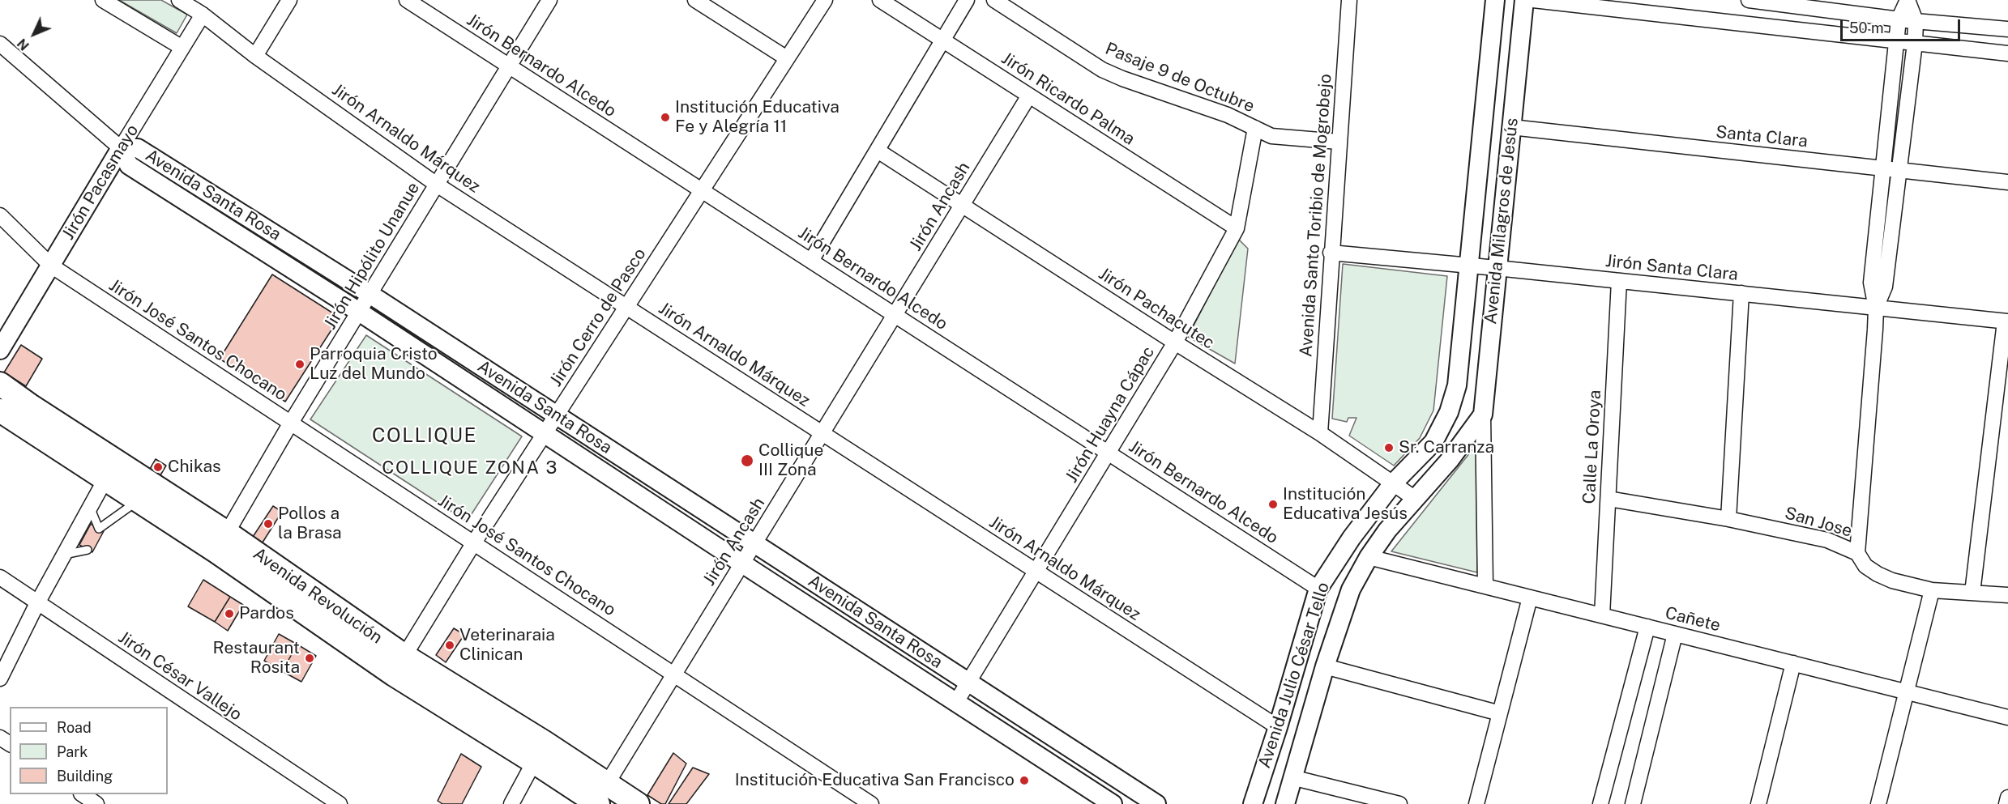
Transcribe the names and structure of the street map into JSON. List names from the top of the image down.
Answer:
{
  "streets": {
    "main road": ["Avenida Revolución"],
    "street": [
      "Jirón Bernardo Alcedo",
      "Pasaje 9 de Octubre",
      "Jirón Ricardo Palma",
      "Santa Clara",
      "Jirón Arnaldo Márquez",
      "Jirón Pacasmayo",
      "Avenida Santa Rosa",
      "Jirón Ancash",
      "Avenida Santo Toribio de Mogrobejo",
      "Avenida Milagros de Jesús",
      "Jirón Hipólito Unanue",
      "Jirón Santa Clara",
      "Jirón Pachacutec",
      "Jirón Cerro de Pasco",
      "Jirón José Santos Chocano",
      "Jirón Huayna Cápac",
      "Calle La Oroya",
      "San Jose",
      "Cañete",
      "Avenida Julio César Tello",
      "Jirón César Vallejo"
    ]
  },
  "crossings": [
    ["Jirón Bernardo Alcedo", "Jirón Ancash"],
    ["Jirón Bernardo Alcedo", "Jirón Hipólito Unanue"],
    ["Jirón Bernardo Alcedo", "Jirón Cerro de Pasco"],
    ["Jirón Bernardo Alcedo", "Jirón Huayna Cápac"],
    ["Jirón Bernardo Alcedo", "Avenida Julio César Tello"],
    ["Pasaje 9 de Octubre", "Avenida Santo Toribio de Mogrobejo"],
    ["Pasaje 9 de Octubre", "Jirón Huayna Cápac"],
    ["Jirón Ricardo Palma", "Jirón Ancash"],
    ["Jirón Ricardo Palma", "Jirón Huayna Cápac"],
    ["Santa Clara", "Avenida Milagros de Jesús"],
    ["Jirón Arnaldo Márquez", "Jirón Pacasmayo"],
    ["Jirón Arnaldo Márquez", "Jirón Ancash"],
    ["Jirón Arnaldo Márquez", "Jirón Hipólito Unanue"],
    ["Jirón Arnaldo Márquez", "Jirón Cerro de Pasco"],
    ["Jirón Arnaldo Márquez", "Jirón Huayna Cápac"],
    ["Jirón Arnaldo Márquez", "Avenida Julio César Tello"],
    ["Jirón Pacasmayo", "Avenida Santa Rosa"],
    ["Jirón Pacasmayo", "Jirón José Santos Chocano"],
    ["Avenida Santa Rosa", "Jirón Ancash"],
    ["Avenida Santa Rosa", "Jirón Hipólito Unanue"],
    ["Avenida Santa Rosa", "Jirón Cerro de Pasco"],
    ["Avenida Santa Rosa", "Jirón Huayna Cápac"],
    ["Jirón Ancash", "Jirón Pachacutec"],
    ["Jirón Ancash", "Jirón José Santos Chocano"],
    ["Jirón Ancash", "Avenida Revolución"],
    ["Avenida Santo Toribio de Mogrobejo", "Jirón Santa Clara"],
    ["Avenida Santo Toribio de Mogrobejo", "Jirón Pachacutec"],
    ["Avenida Milagros de Jesús", "Jirón Santa Clara"],
    ["Avenida Milagros de Jesús", "Avenida Julio César Tello"],
    ["Jirón Hipólito Unanue", "Jirón José Santos Chocano"],
    ["Jirón Hipólito Unanue", "Avenida Revolución"],
    ["Jirón Santa Clara", "Calle La Oroya"],
    ["Jirón Pachacutec", "Jirón Huayna Cápac"],
    ["Jirón Pachacutec", "Avenida Julio César Tello"],
    ["Jirón Cerro de Pasco", "Jirón José Santos Chocano"],
    ["Jirón Cerro de Pasco", "Avenida Revolución"],
    ["Calle La Oroya", "San Jose"],
    ["Calle La Oroya", "Cañete"],
    ["Cañete", "Avenida Julio César Tello"]
  ],
  "districts": ["COLLIQUE", "COLLIQUE ZONA 3"],
  "places": [
    "Institución Educativa Fe y Alegría 11",
    "Parroquia Cristo Luz del Mundo",
    "Sr. Carranza",
    "Collique III Zona",
    "Chikas",
    "Institución Educativa Jesús",
    "Pollos a la Brasa",
    "Pardos",
    "Veterinaraia Clinican",
    "Restaurant Rosita",
    "Institución Educativa San Francisco"
  ],
  "legend": ["Road", "Park", "Building"],
  "scale_bar": "50 m",
  "north": "bottom left"
}
